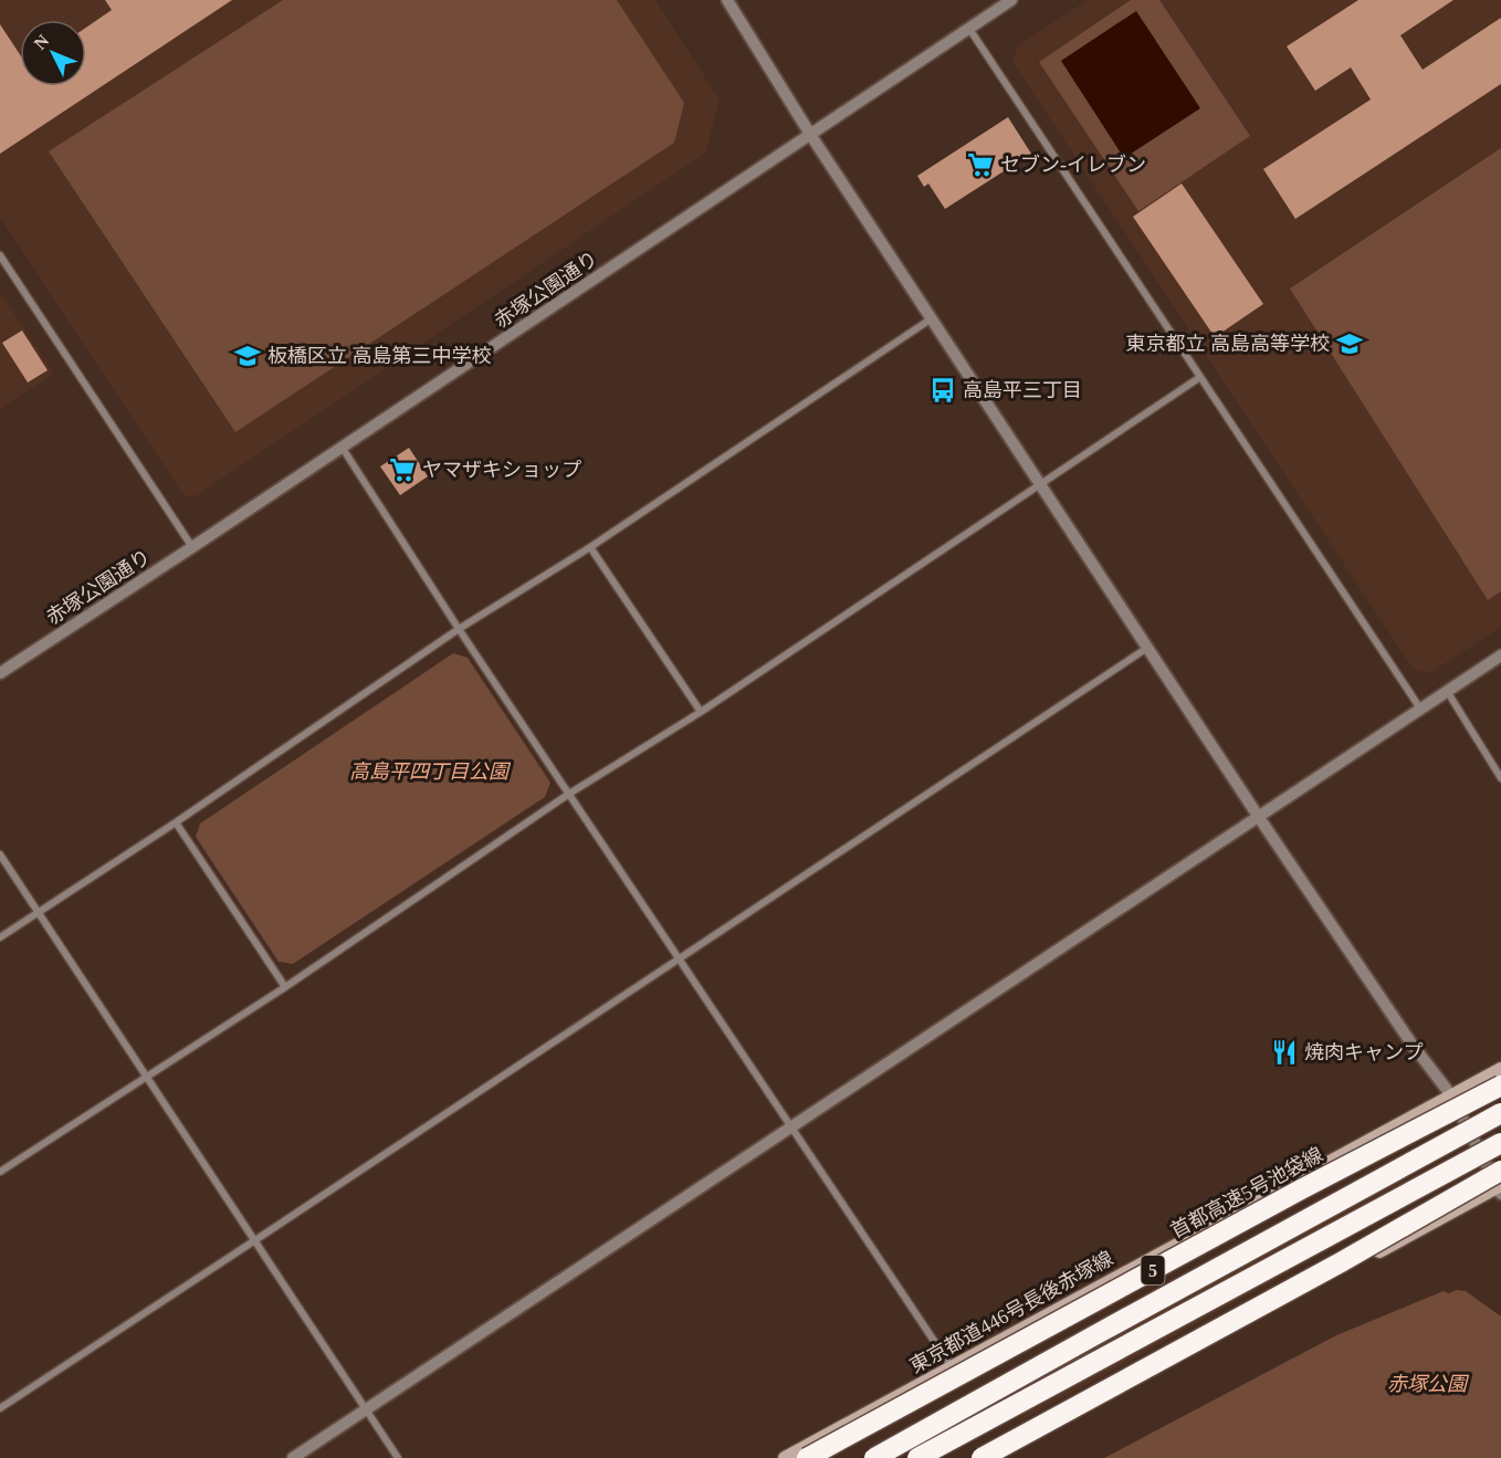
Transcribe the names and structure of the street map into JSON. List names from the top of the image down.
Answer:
{
  "streets": {
    "highway": ["首都高速5号池袋線", "5"],
    "main road": ["東京都道446号長後赤塚線"],
    "street": ["赤塚公園通り"]
  },
  "parks": ["高島平四丁目公園", "赤塚公園"],
  "places": {
    "supermarket": ["セブン-イレブン", "ヤマザキショップ"],
    "school or university": ["東京都立 高島高等学校", "板橋区立 高島第三中学校"],
    "bus stop": ["高島平三丁目"],
    "restaurant": ["焼肉キャンプ"]
  },
  "north": "top left"
}
